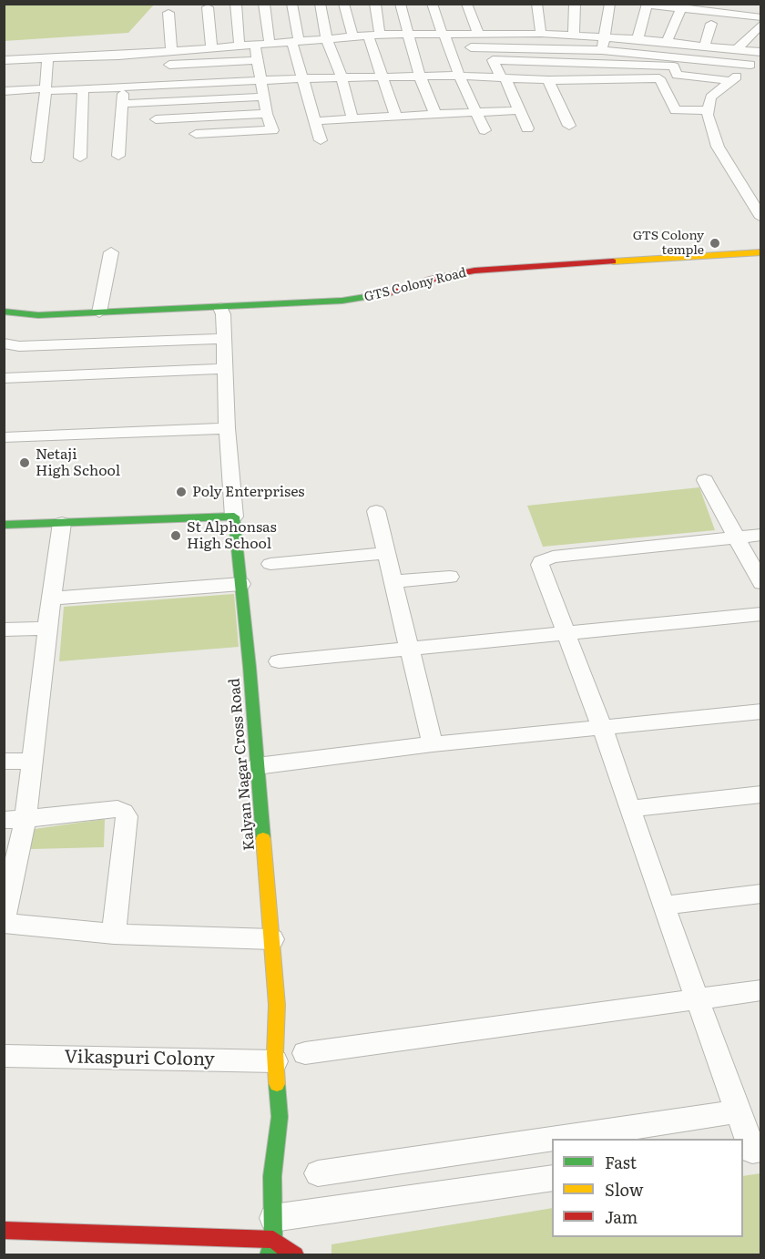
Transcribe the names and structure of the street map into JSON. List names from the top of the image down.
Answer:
{
  "streets": {
    "main road": ["GTS Colony Road", "Kalyan Nagar Cross Road"],
    "street": ["Vikaspuri Colony"]
  },
  "crossings": [
    ["Kalyan Nagar Cross Road", "Vikaspuri Colony"]
  ],
  "places": [
    "GTS Colony temple",
    "Netaji High School",
    "Poly Enterprises",
    "St Alphonsas High School"
  ],
  "legend": ["Fast", "Slow", "Jam"]
}
